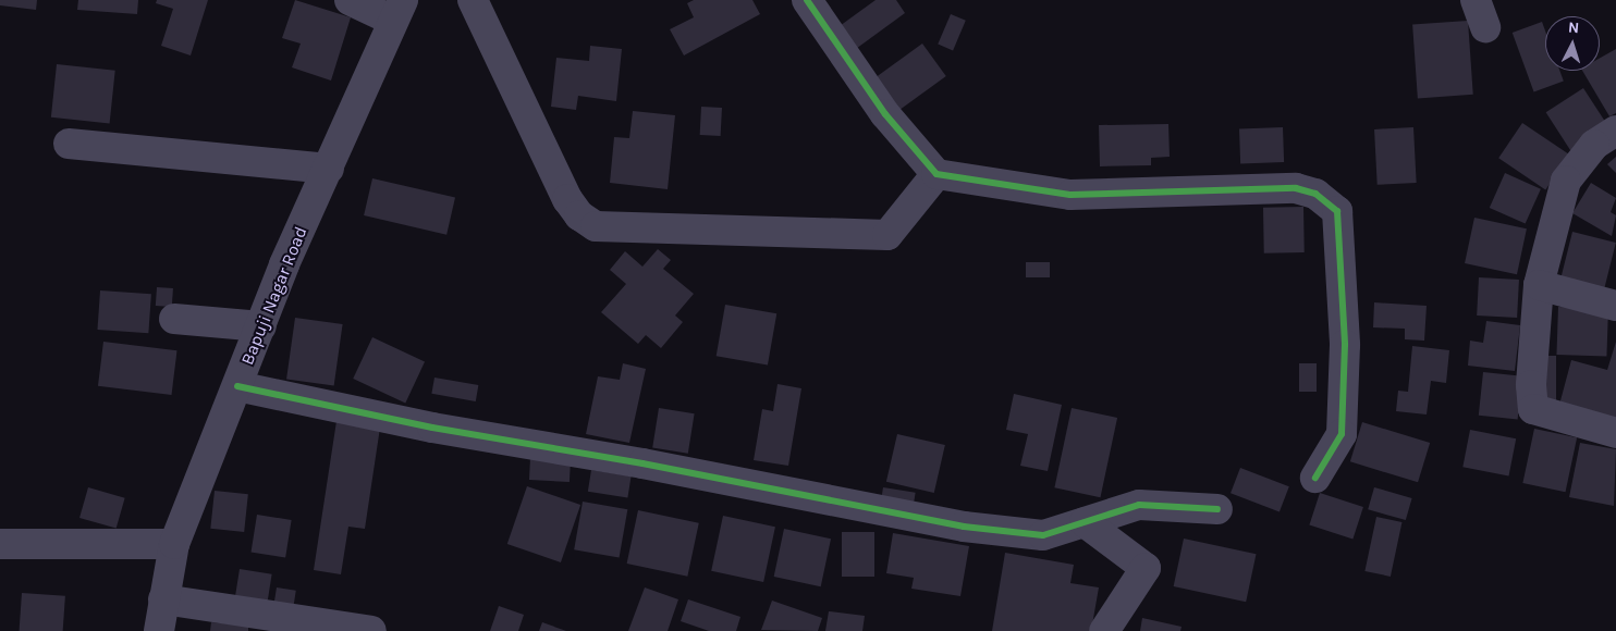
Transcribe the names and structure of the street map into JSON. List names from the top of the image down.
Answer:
{
  "streets": {
    "street": ["Bapuji Nagar Road"]
  },
  "north": "top"
}
